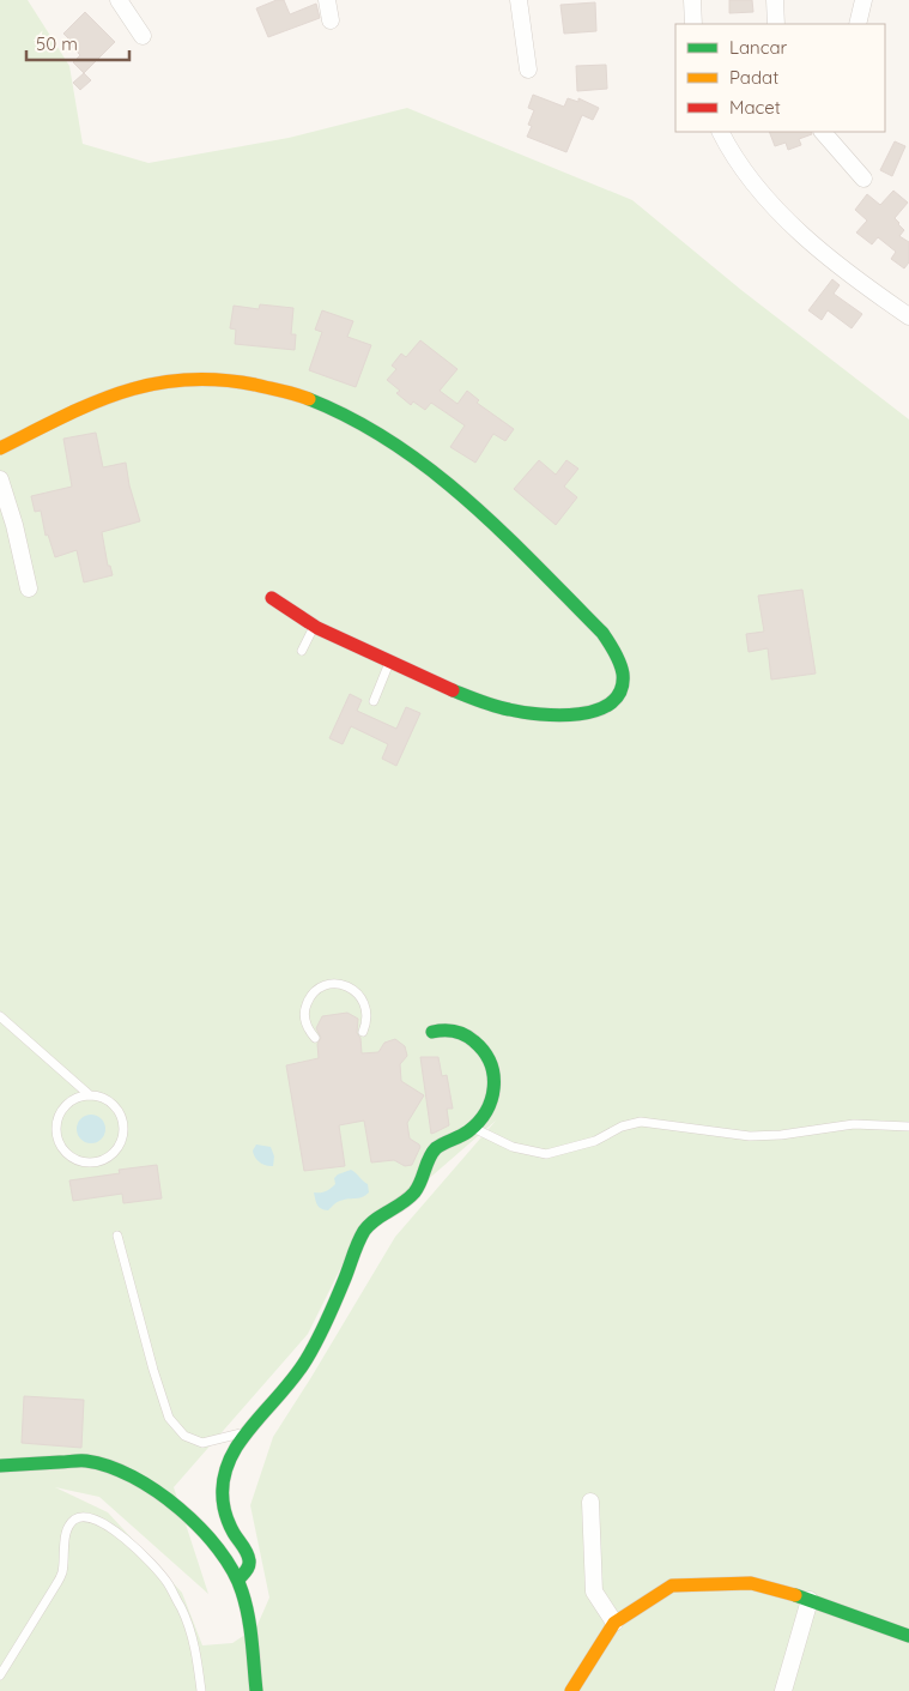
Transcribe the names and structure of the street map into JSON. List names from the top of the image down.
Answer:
{
  "legend": ["Lancar", "Padat", "Macet"],
  "scale_bar": "50 m"
}
